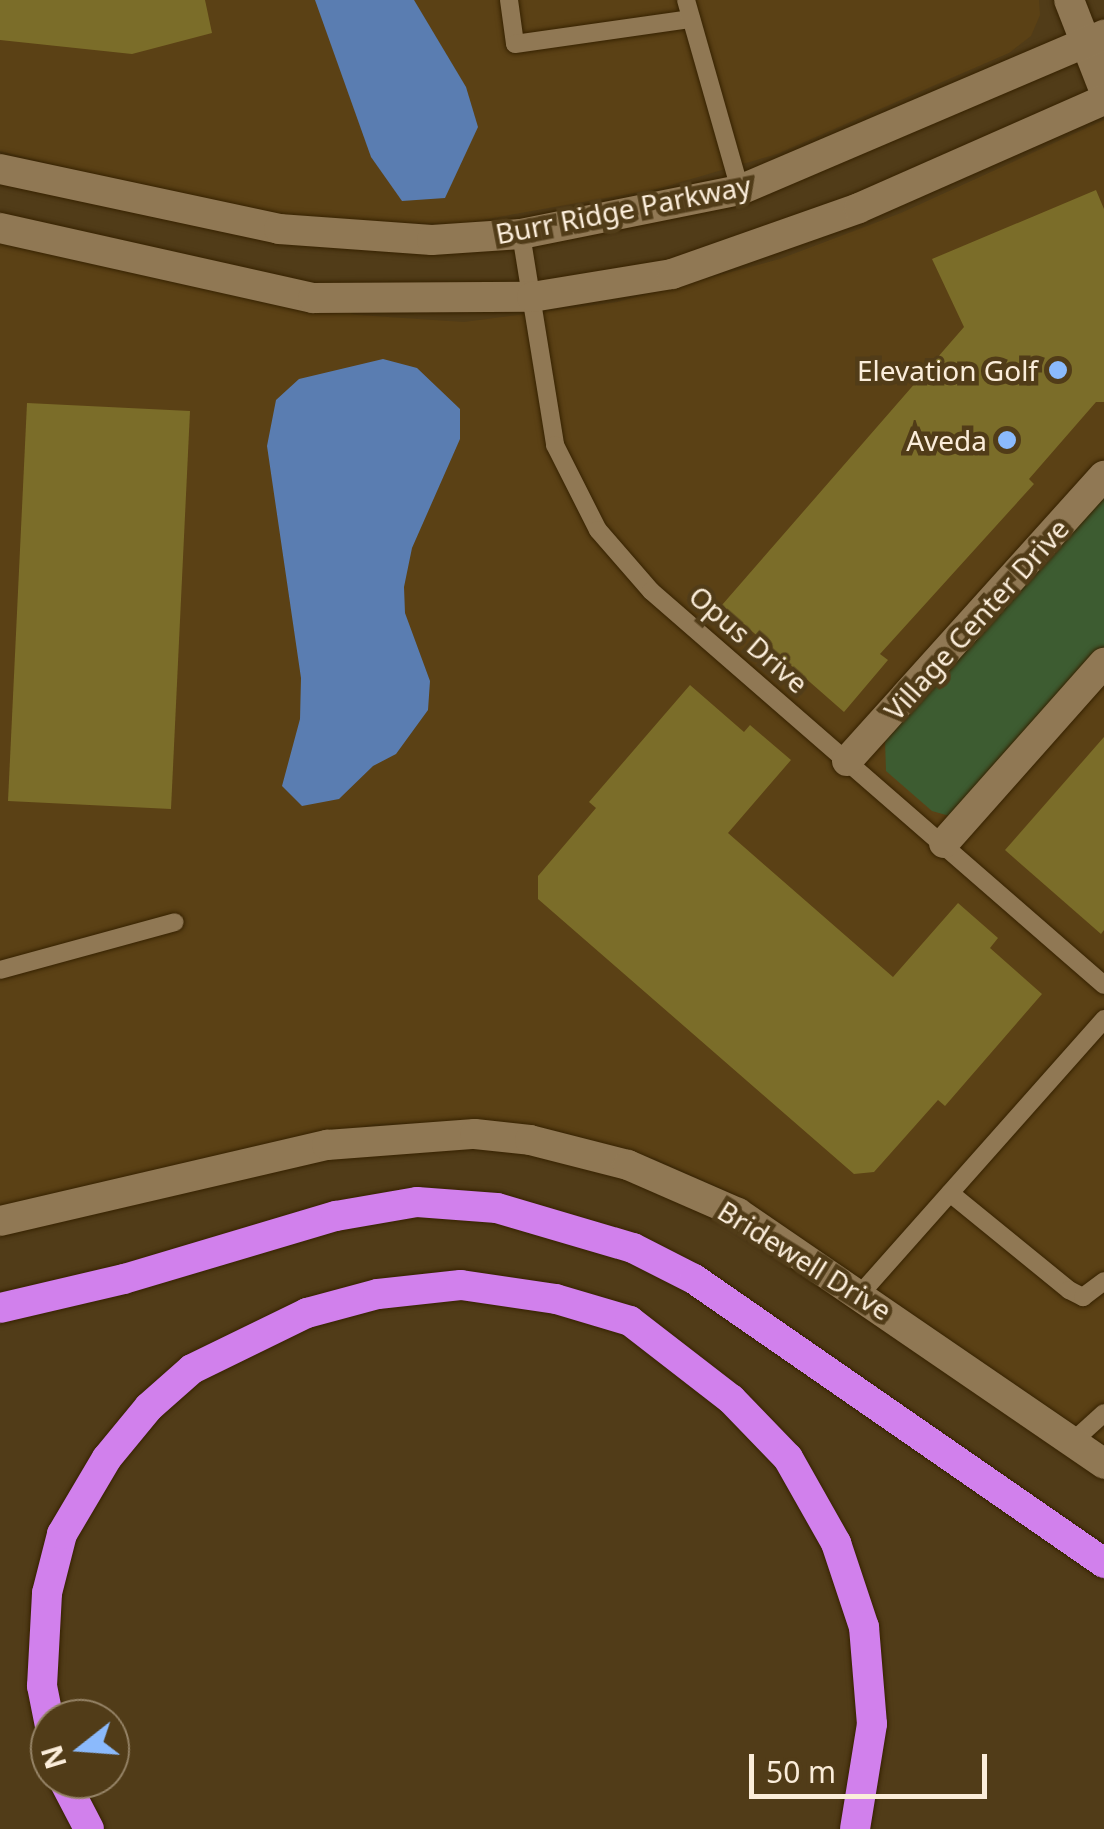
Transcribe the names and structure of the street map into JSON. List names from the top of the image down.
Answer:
{
  "streets": {
    "street": ["Burr Ridge Parkway", "Village Center Drive", "Bridewell Drive"],
    "lane": ["Opus Drive"]
  },
  "crossings": [
    ["Burr Ridge Parkway", "Opus Drive"],
    ["Village Center Drive", "Opus Drive"]
  ],
  "places": ["Elevation Golf", "Aveda"],
  "scale_bar": "50 m",
  "north": "left"
}
